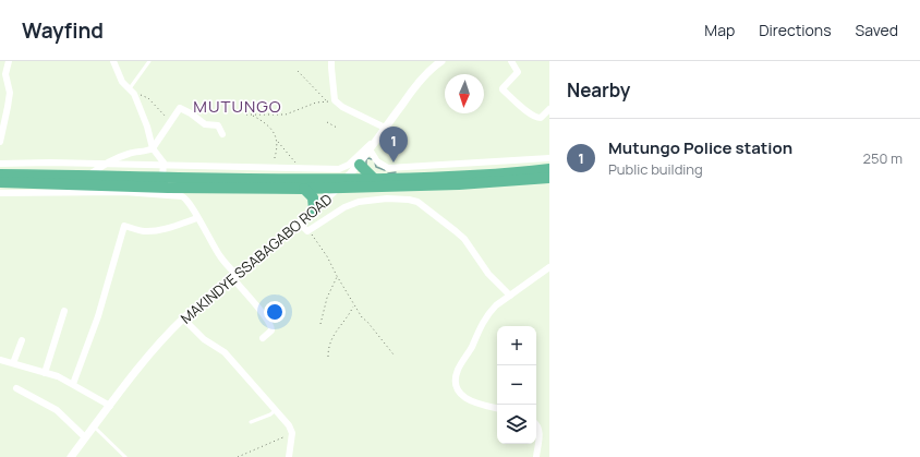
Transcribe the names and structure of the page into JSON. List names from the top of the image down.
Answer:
{
  "streets": {
    "street": ["MAKINDYE SSABAGABO ROAD"]
  },
  "districts": ["MUTUNGO"],
  "north": "bottom",
  "page": {
    "header": "Wayfind",
    "nav": ["Map", "Directions", "Saved"],
    "heading": "Nearby",
    "list": [
      {
        "mark": "1",
        "name": "Mutungo Police station",
        "note": "Public building",
        "value": "250 m"
      }
    ],
    "pins": "1",
    "map_buttons": ["+", "−"]
  }
}
